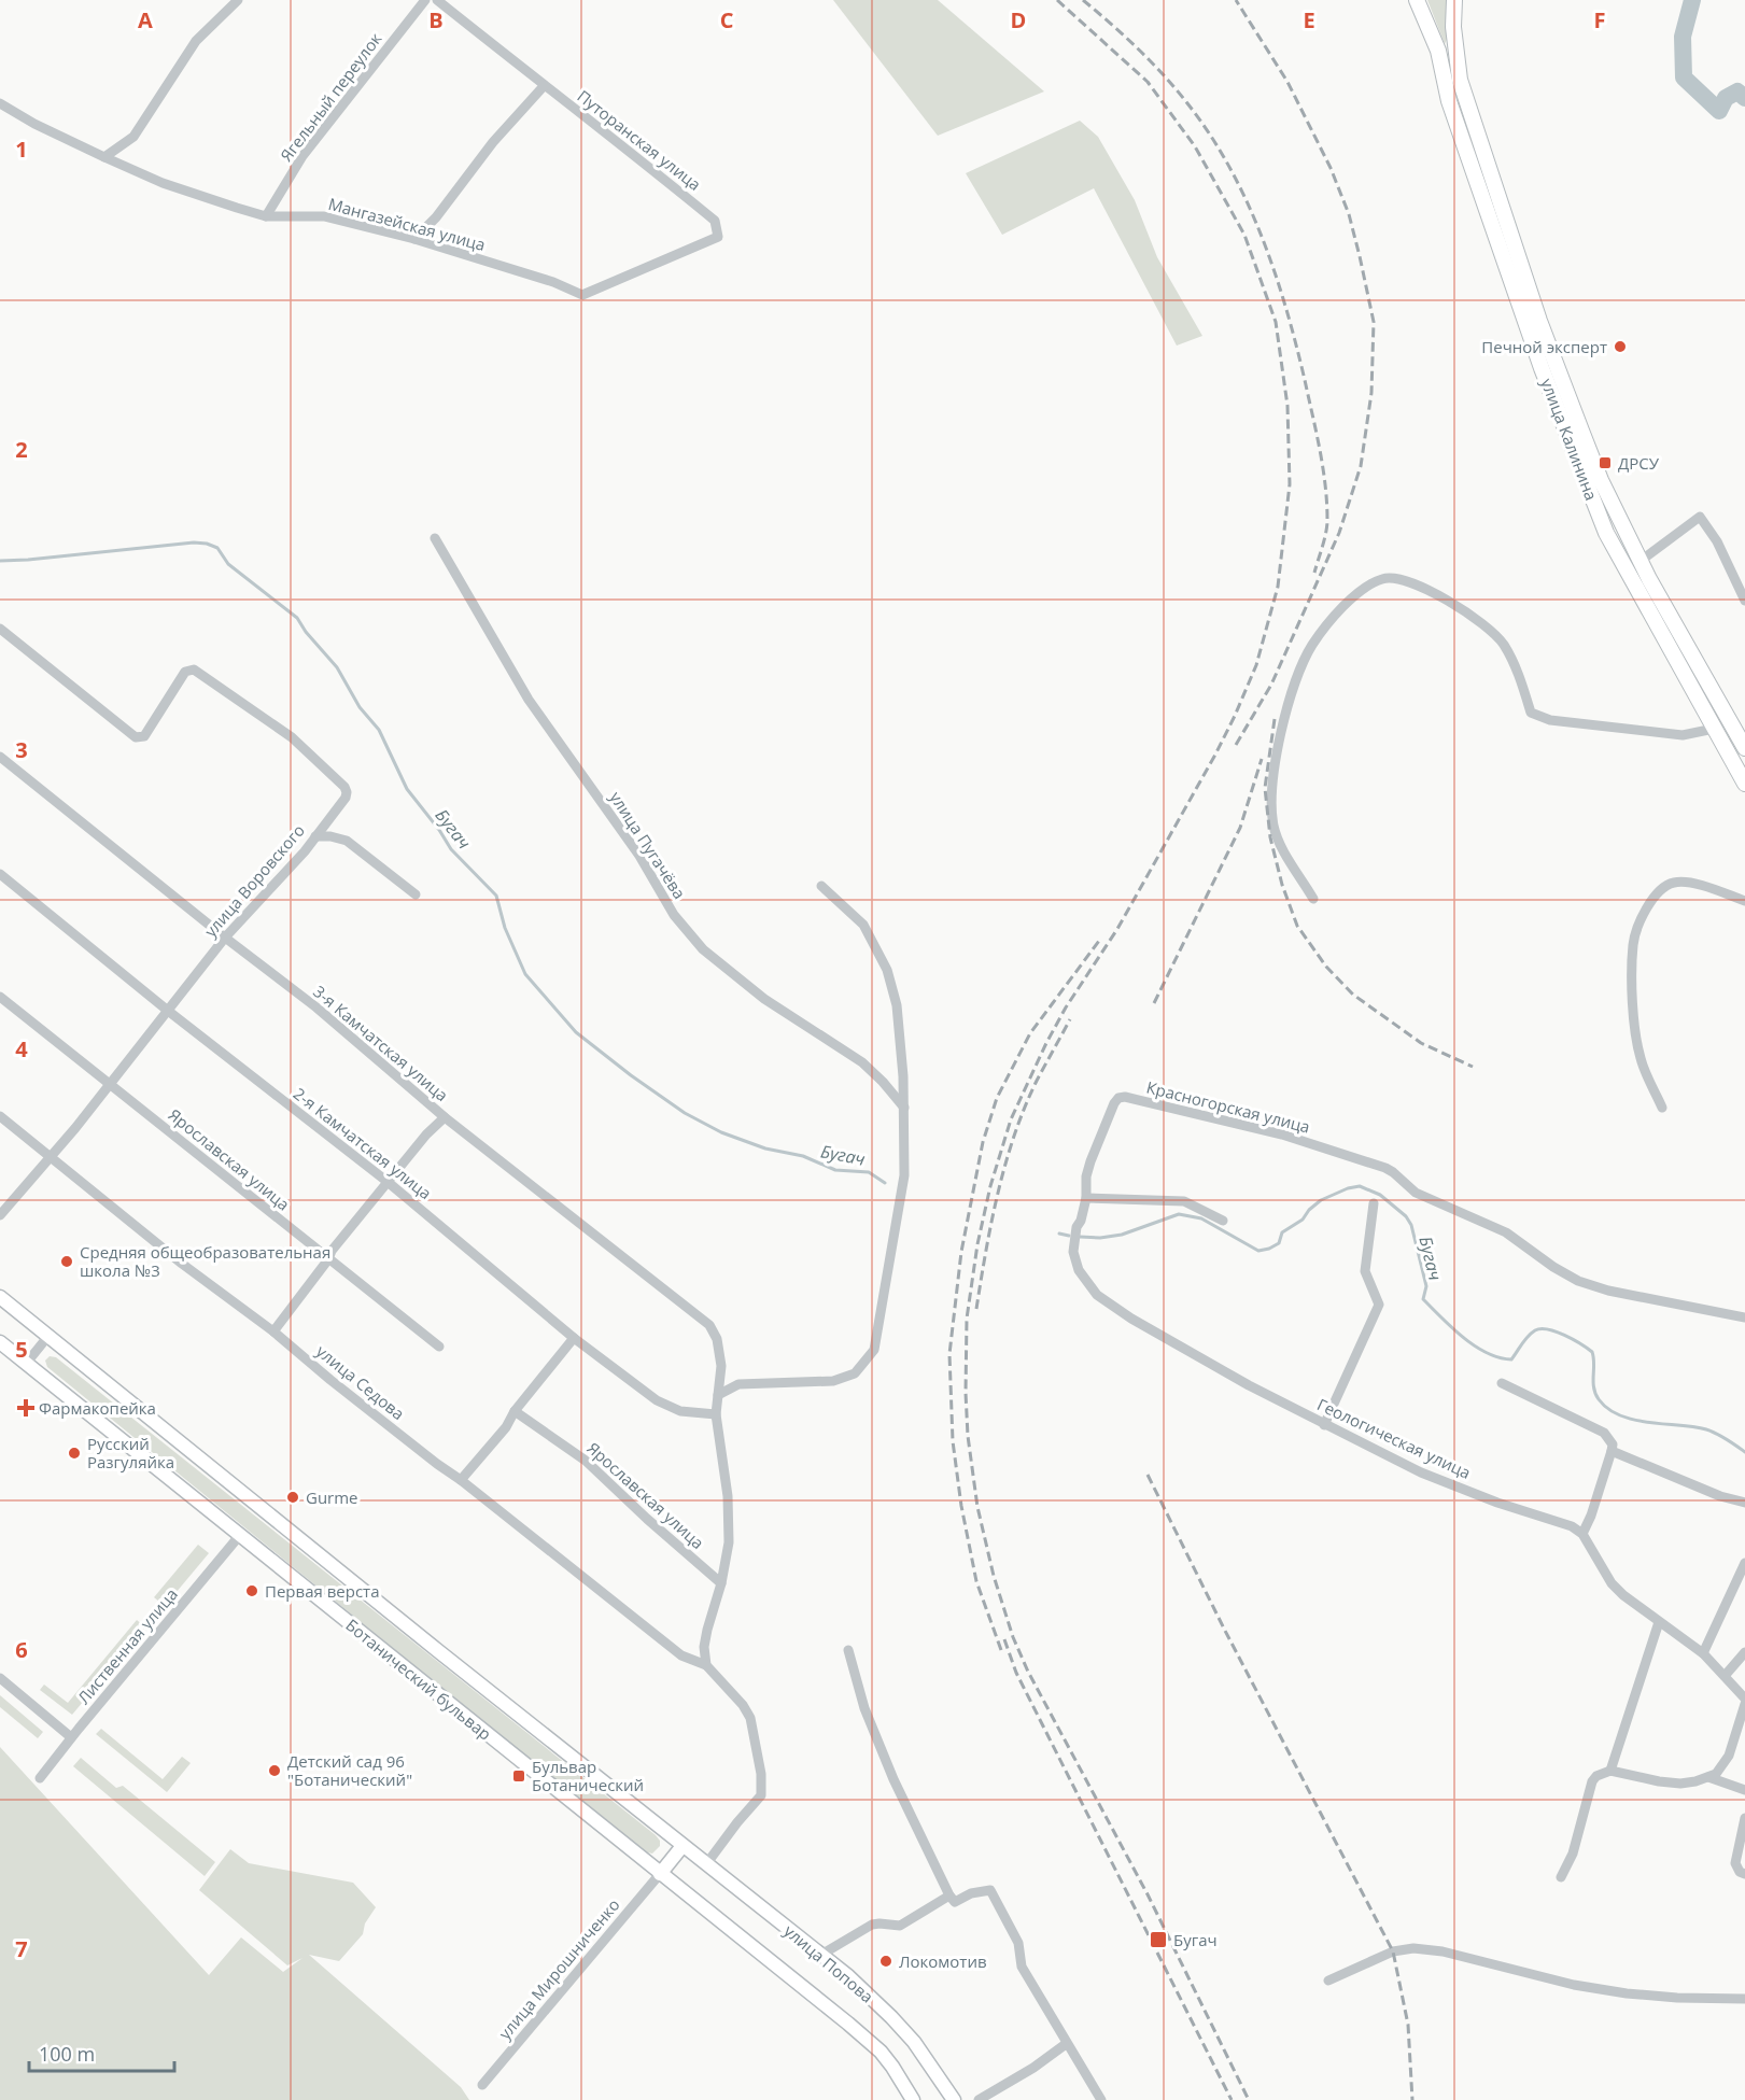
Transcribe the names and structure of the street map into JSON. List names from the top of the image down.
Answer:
{
  "streets": {
    "main road": ["улица Калинина"],
    "street": [
      "Ягельный переулок",
      "Путоранская улица",
      "Мангазейская улица",
      "улица Пугачёва",
      "улица Воровского",
      "3-я Камчатская улица",
      "Красногорская улица",
      "2-я Камчатская улица",
      "Ярославская улица",
      "улица Седова",
      "Геологическая улица",
      "Лиственная улица",
      "Ботанический бульвар",
      "улица Попова",
      "улица Мирошниченко"
    ]
  },
  "crossings": [
    ["Ягельный переулок", "Мангазейская улица"],
    ["Путоранская улица", "Мангазейская улица"],
    ["улица Воровского", "3-я Камчатская улица"],
    ["улица Воровского", "2-я Камчатская улица"],
    ["улица Воровского", "Ярославская улица"],
    ["улица Воровского", "улица Седова"],
    ["3-я Камчатская улица", "2-я Камчатская улица"],
    ["3-я Камчатская улица", "Ярославская улица"],
    ["3-я Камчатская улица", "улица Седова"],
    ["Красногорская улица", "Геологическая улица"],
    ["Лиственная улица", "Ботанический бульвар"],
    ["Ботанический бульвар", "улица Мирошниченко"]
  ],
  "water": ["Бугач"],
  "places": {
    "other": [
      "Печной эксперт",
      "Средняя общеобразовательная школа №3",
      "Русский Разгуляйка",
      "Gurme",
      "Первая верста",
      "Детский сад 96 \"Ботанический\"",
      "Локомотив"
    ],
    "transit": ["ДРСУ", "Бульвар Ботанический", "Бугач"],
    "health": ["Фармакопейка"]
  },
  "scale_bar": "100 m",
  "grid": {
    "columns": [
      "A",
      "B",
      "C",
      "D",
      "E",
      "F"
    ],
    "rows": [
      "1",
      "2",
      "3",
      "4",
      "5",
      "6",
      "7"
    ]
  }
}
